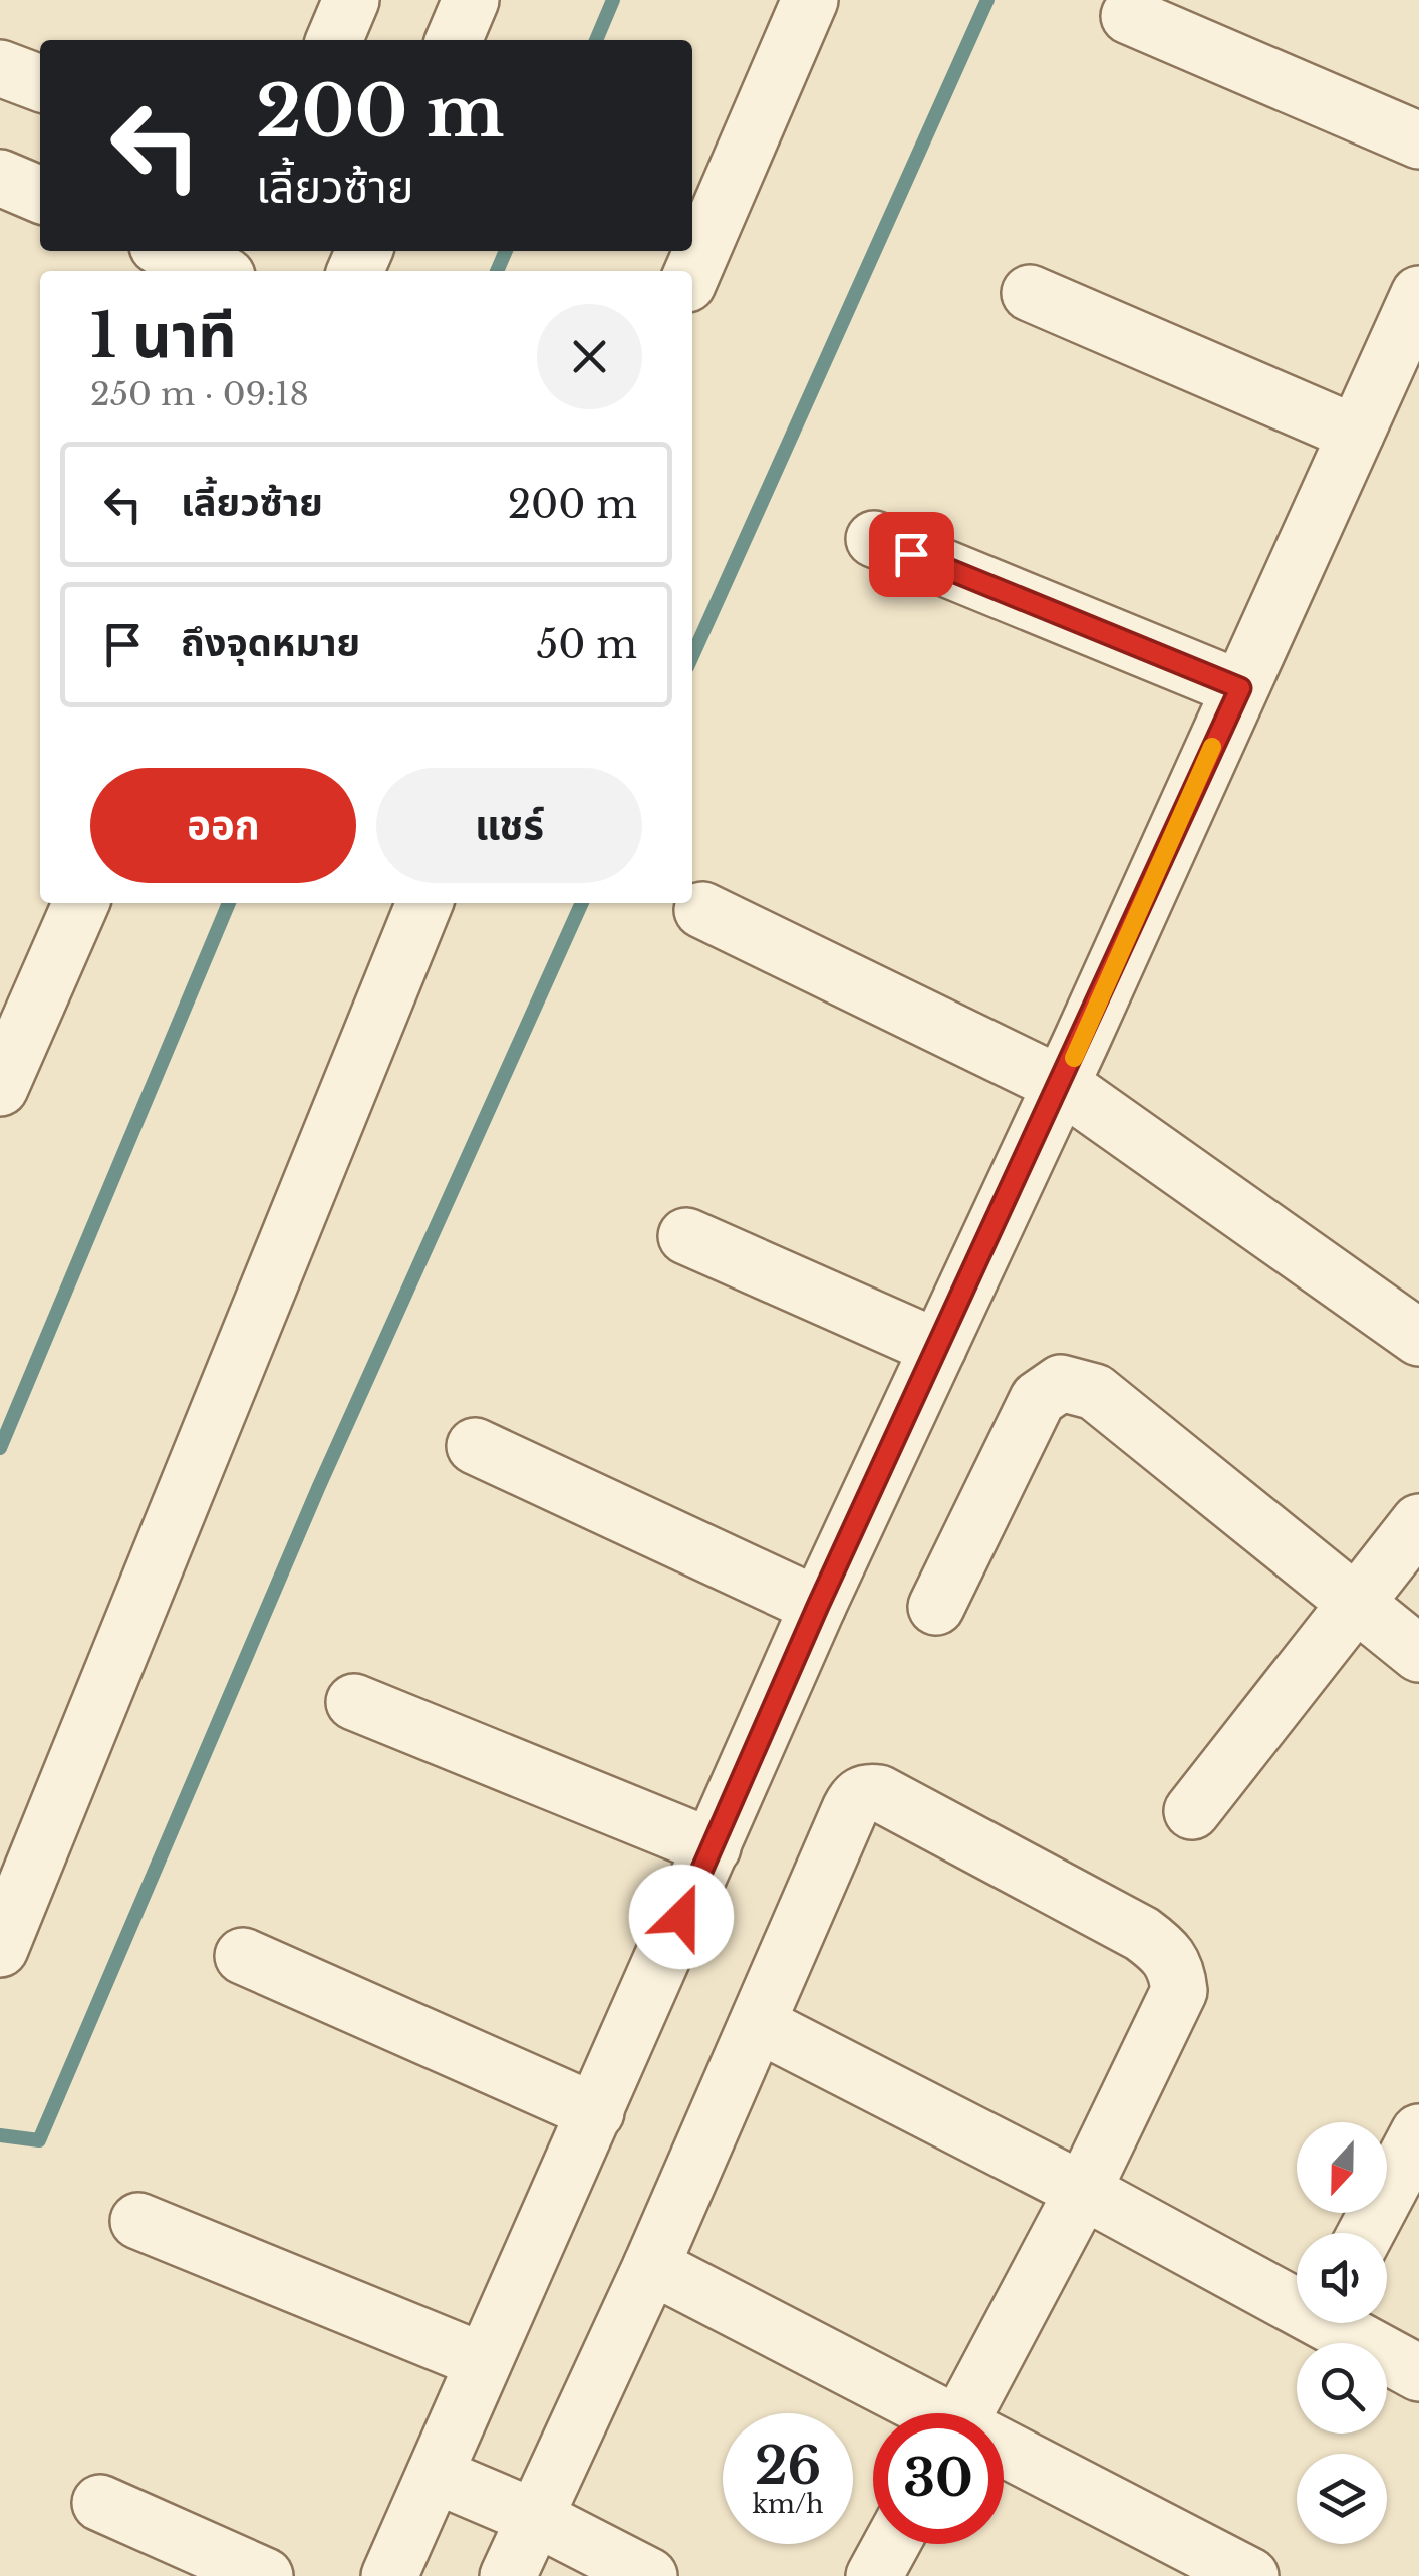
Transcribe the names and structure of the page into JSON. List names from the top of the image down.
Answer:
{
  "north": "bottom",
  "page": {
    "turn": ["200 m", "เลี้ยวซ้าย"],
    "heading": ["1 นาที", "250 m · 09:18"],
    "list": [
      {
        "name": "เลี้ยวซ้าย",
        "value": "200 m"
      },
      {
        "name": "ถึงจุดหมาย",
        "value": "50 m"
      }
    ],
    "buttons": ["ออก", "แชร์"],
    "speed": "26 km/h",
    "limit": "30"
  }
}
